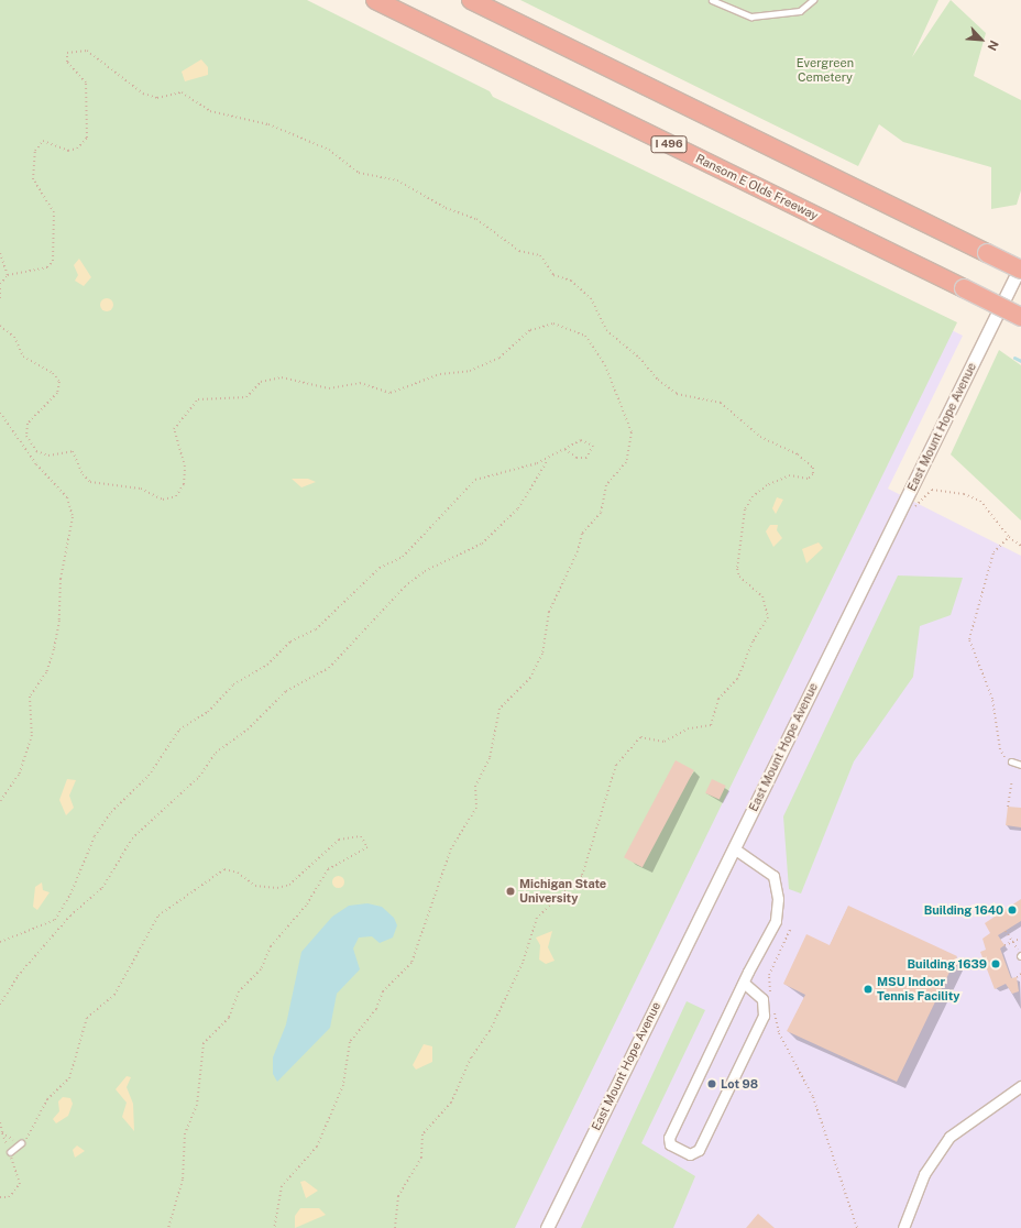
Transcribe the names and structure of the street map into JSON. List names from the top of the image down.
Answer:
{
  "streets": {
    "highway": ["I 496", "Ransom E Olds Freeway"],
    "street": ["East Mount Hope Avenue"]
  },
  "parks": ["Evergreen Cemetery"],
  "places": [
    "Michigan State University",
    "Building 1640",
    "Building 1639",
    "MSU Indoor Tennis Facility",
    "Lot 98"
  ],
  "north": "bottom right"
}
